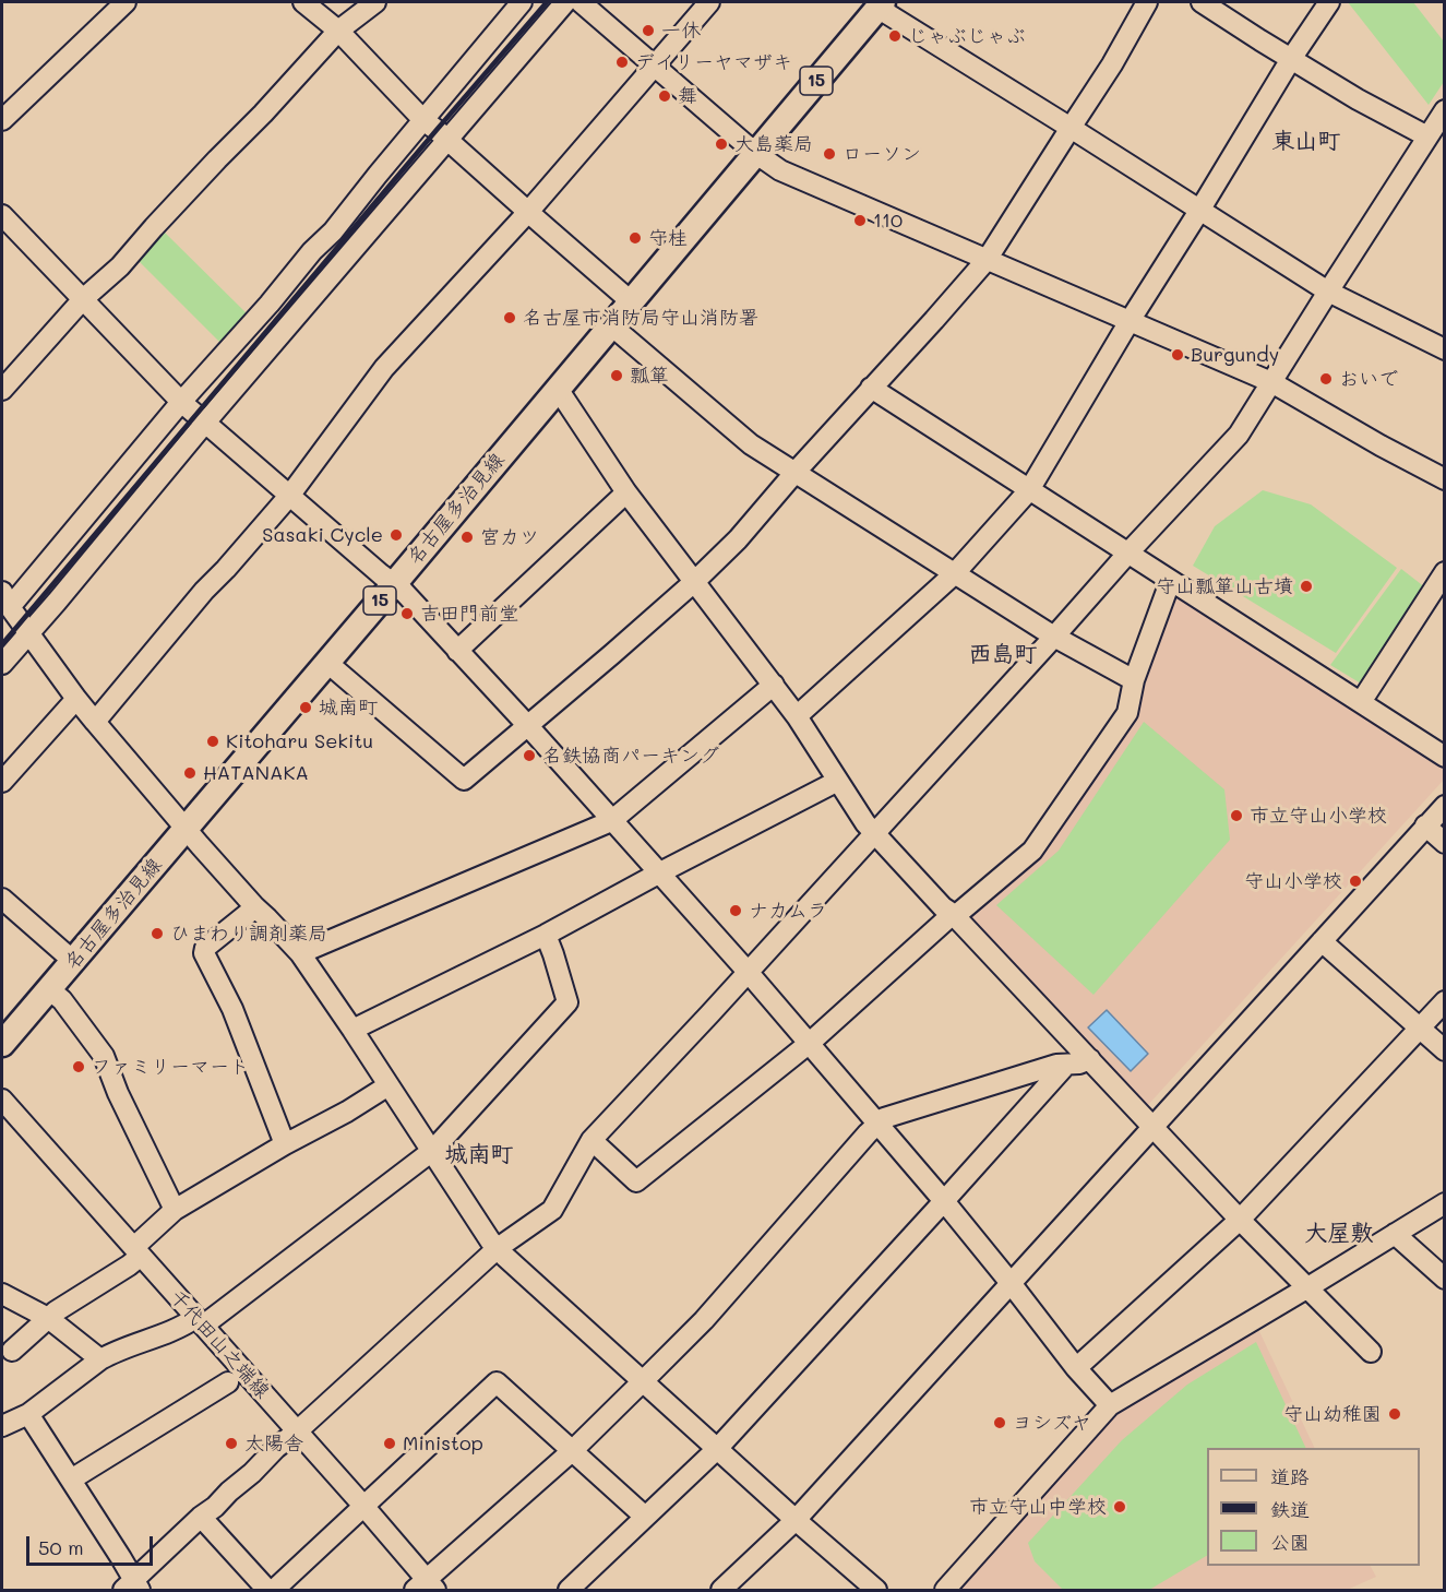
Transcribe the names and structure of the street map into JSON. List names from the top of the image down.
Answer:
{
  "streets": {
    "main road": ["15", "名古屋多治見線"],
    "street": ["千代田山之端線"]
  },
  "districts": [
    "東山町",
    "西島町",
    "城南町",
    "大屋敷"
  ],
  "places": [
    "一休",
    "じゃぶじゃぶ",
    "デイリーヤマザキ",
    "舞",
    "大島薬局",
    "ローソン",
    "110",
    "守桂",
    "名古屋市消防局守山消防署",
    "Burgundy",
    "瓢箪",
    "おいで",
    "Sasaki Cycle",
    "宮カツ",
    "守山瓢箪山古墳",
    "吉田門前堂",
    "城南町",
    "Kitoharu Sekitu",
    "名鉄協商パーキング",
    "HATANAKA",
    "市立守山小学校",
    "守山小学校",
    "ナカムラ",
    "ひまわり調剤薬局",
    "ファミリーマート",
    "守山幼稚園",
    "ヨシズヤ",
    "太陽舎",
    "Ministop",
    "市立守山中学校"
  ],
  "legend": ["道路", "鉄道", "公園"],
  "scale_bar": "50 m"
}
